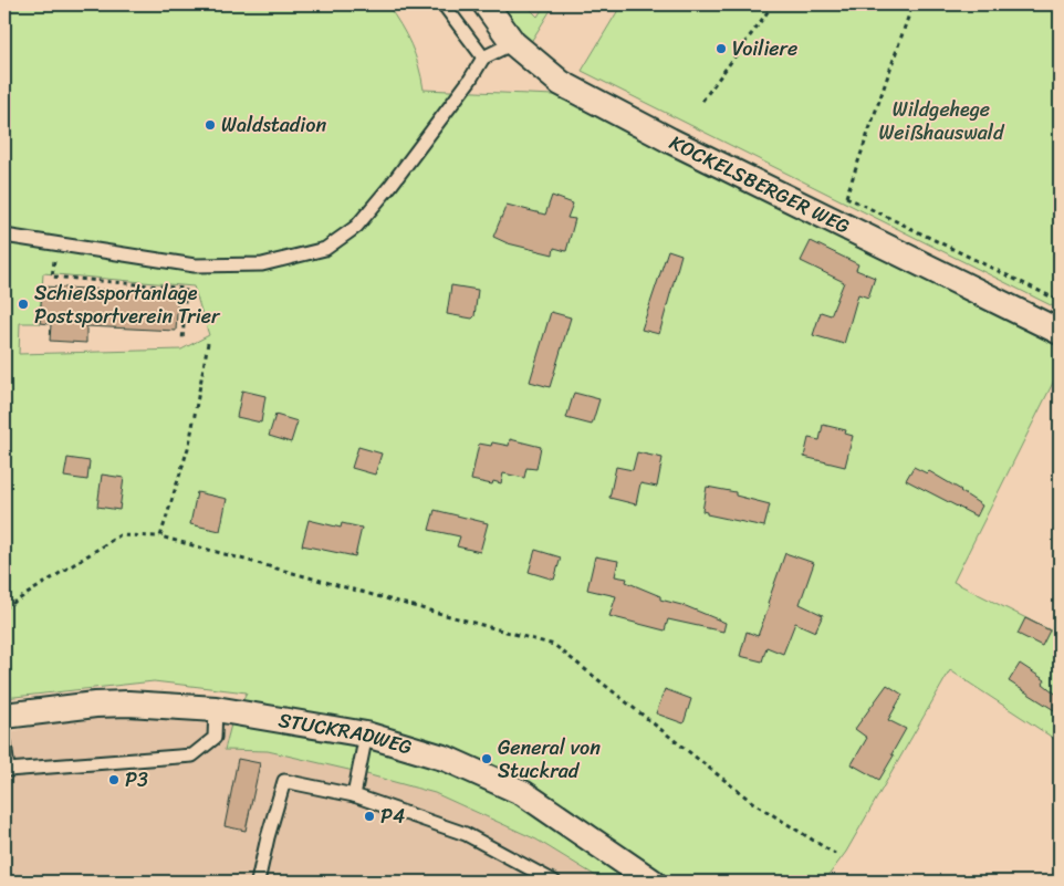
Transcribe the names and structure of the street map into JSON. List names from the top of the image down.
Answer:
{
  "streets": {
    "street": ["KOCKELSBERGER WEG", "STUCKRADWEG"]
  },
  "parks": ["Wildgehege Weißhauswald"],
  "places": [
    "Voiliere",
    "Waldstadion",
    "Schießsportanlage Postsportverein Trier",
    "General von Stuckrad",
    "P3",
    "P4"
  ]
}
